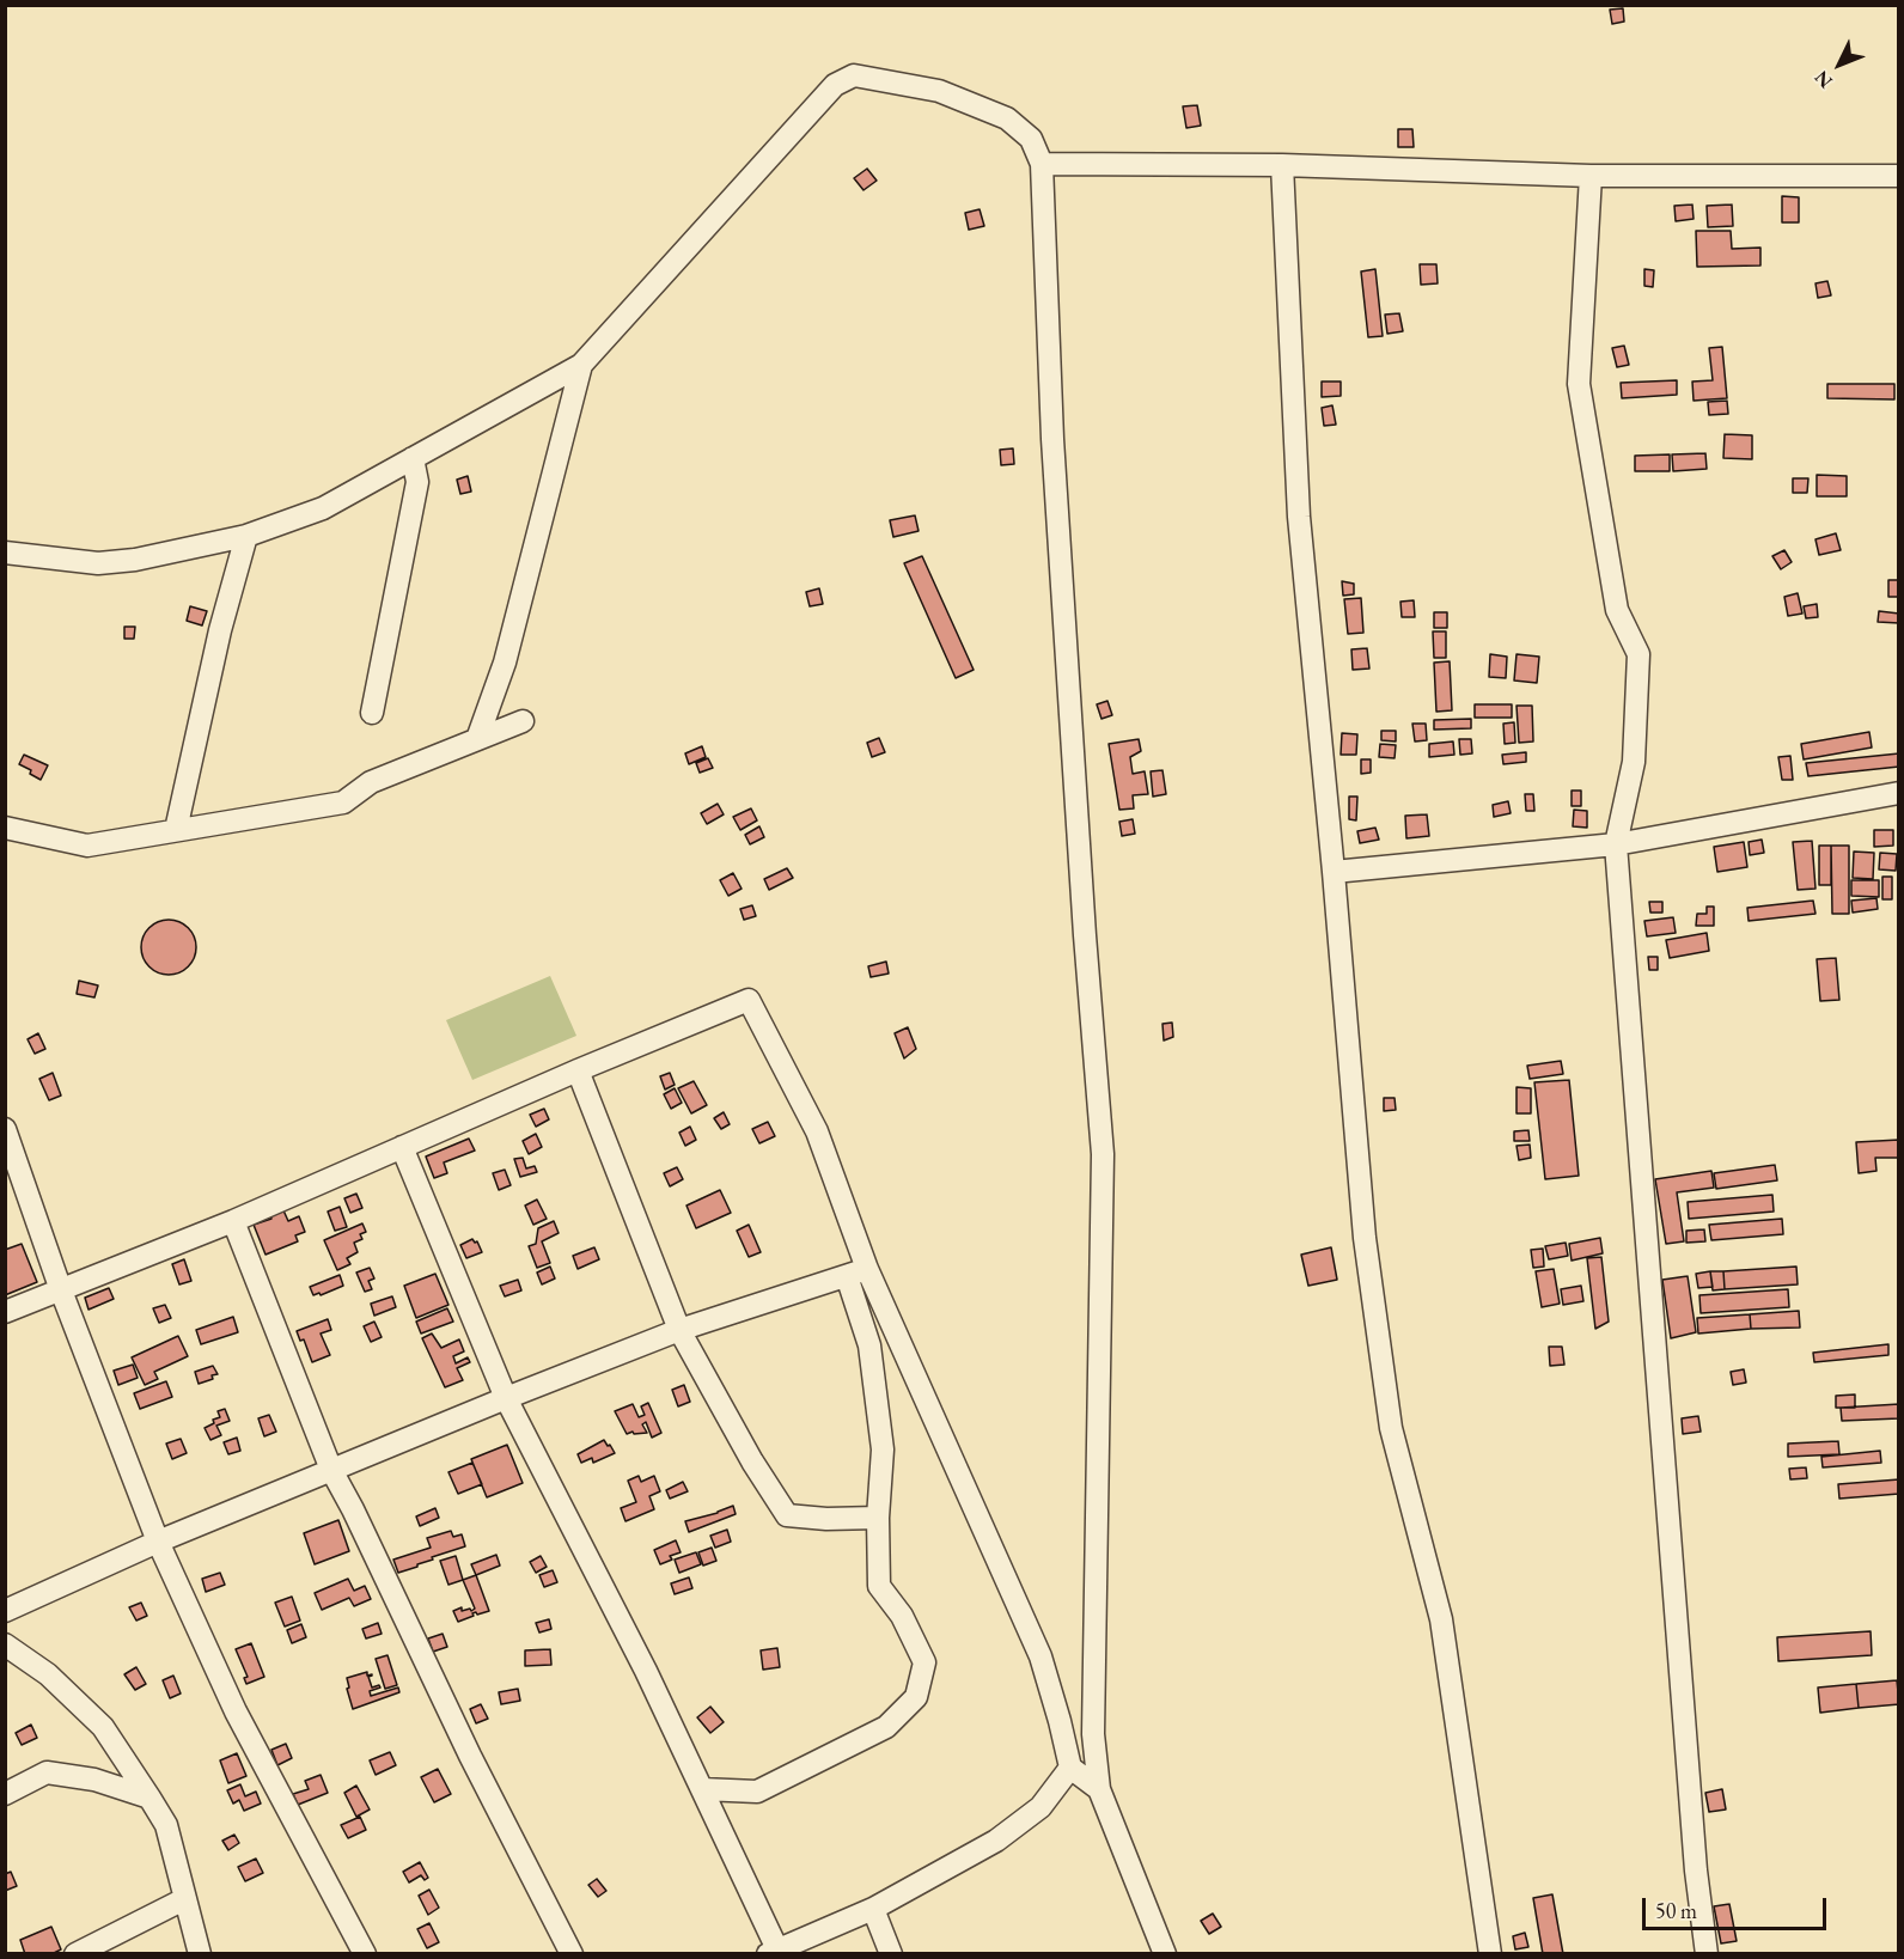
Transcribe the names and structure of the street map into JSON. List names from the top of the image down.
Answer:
{
  "scale_bar": "50 m",
  "north": "bottom left"
}
